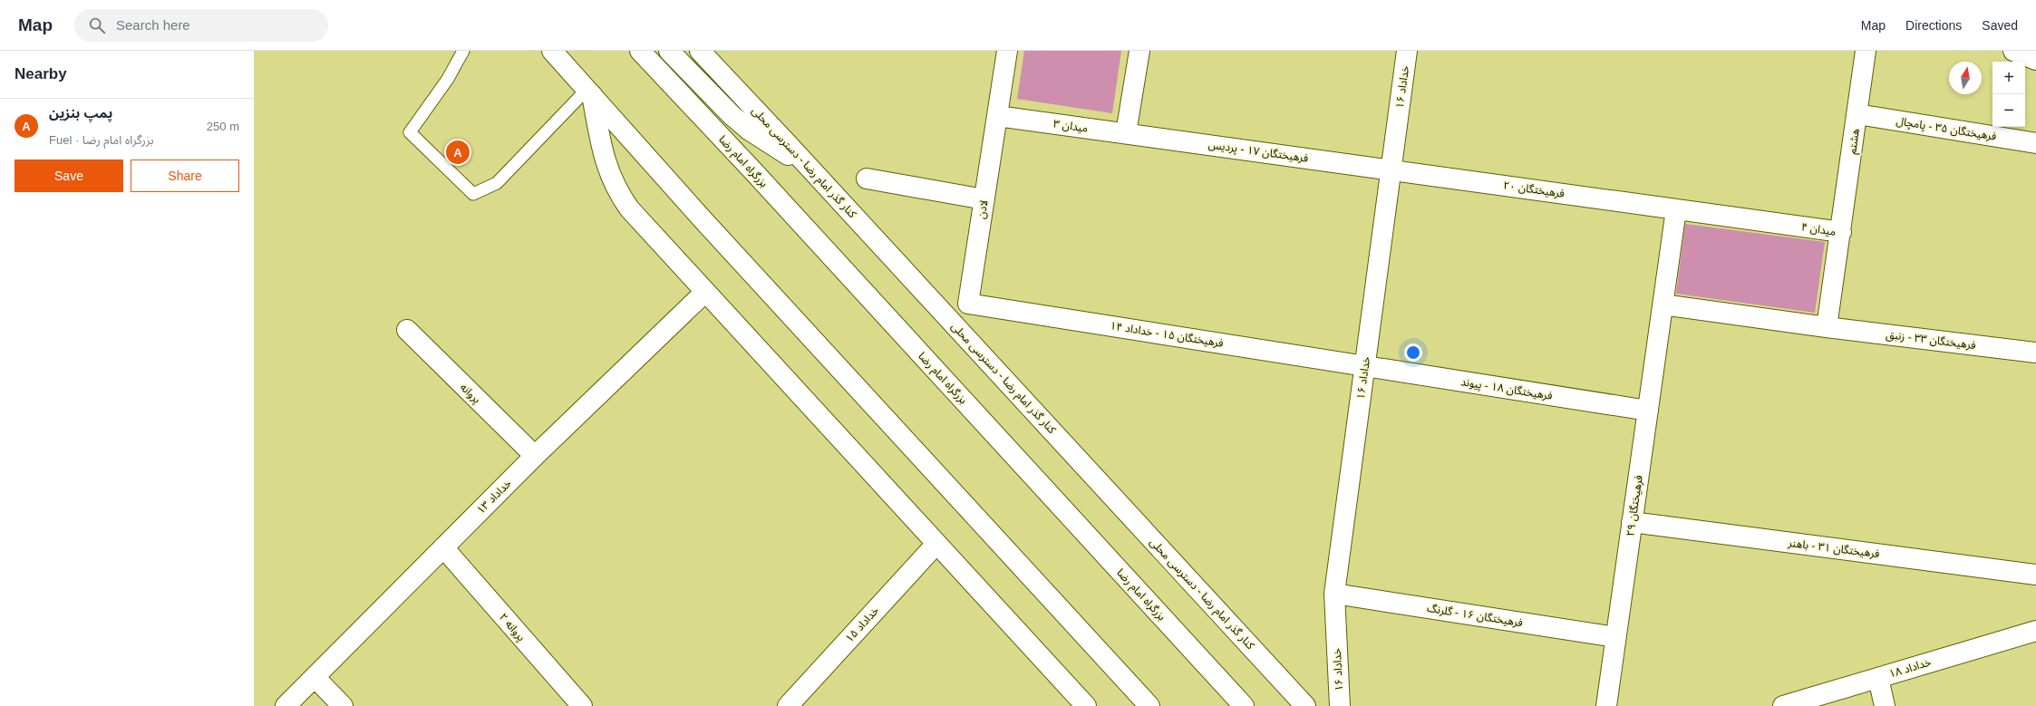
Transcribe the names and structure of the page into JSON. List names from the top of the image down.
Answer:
{
  "streets": {
    "main road": [
      "خداداد ۱۶",
      "میدان ۳",
      "فرهیختگان ۳۵ - پامچال",
      "هشتم",
      "فرهیختگان ۱۷ - پردیس",
      "بزرگراه امام رضا",
      "کنار گذر امام رضا - دسترسی محلی",
      "فرهیختگان ۲۰",
      "لادن",
      "میدان ۴",
      "فرهیختگان ۱۵ - خداداد ۱۴",
      "فرهیختگان ۳۳ - زنبق",
      "فرهیختگان ۱۸ - پیوند",
      "پروانه",
      "خداداد ۱۳",
      "فرهیختگان ۲۹",
      "فرهیختگان ۳۱ - باهنر",
      "فرهیختگان ۱۶ - گلرنگ",
      "خداداد ۱۵",
      "پروانه ۲",
      "خداداد ۱۸"
    ]
  },
  "crossings": [
    ["خداداد ۱۶", "فرهیختگان ۱۷ - پردیس"],
    ["خداداد ۱۶", "فرهیختگان ۲۰"],
    ["خداداد ۱۶", "فرهیختگان ۱۵ - خداداد ۱۴"],
    ["خداداد ۱۶", "فرهیختگان ۱۸ - پیوند"],
    ["خداداد ۱۶", "فرهیختگان ۱۶ - گلرنگ"],
    ["میدان ۳", "فرهیختگان ۱۷ - پردیس"],
    ["میدان ۳", "لادن"],
    ["فرهیختگان ۳۵ - پامچال", "هشتم"],
    ["هشتم", "میدان ۴"],
    ["فرهیختگان ۱۷ - پردیس", "فرهیختگان ۲۰"],
    ["فرهیختگان ۲۰", "میدان ۴"],
    ["لادن", "فرهیختگان ۱۵ - خداداد ۱۴"],
    ["میدان ۴", "فرهیختگان ۳۳ - زنبق"],
    ["فرهیختگان ۱۵ - خداداد ۱۴", "فرهیختگان ۱۸ - پیوند"],
    ["فرهیختگان ۱۸ - پیوند", "فرهیختگان ۲۹"],
    ["پروانه", "خداداد ۱۳"],
    ["خداداد ۱۳", "پروانه ۲"],
    ["فرهیختگان ۲۹", "فرهیختگان ۳۱ - باهنر"],
    ["فرهیختگان ۲۹", "فرهیختگان ۱۶ - گلرنگ"]
  ],
  "north": "top",
  "page": {
    "header": "Map",
    "search": "Search here",
    "nav": ["Map", "Directions", "Saved"],
    "heading": "Nearby",
    "map_buttons": ["+", "−"],
    "list": [
      {
        "mark": "A",
        "name": "پمپ بنزین",
        "note": "Fuel · بزرگراه امام رضا",
        "value": "250 m"
      }
    ],
    "pins": "A",
    "buttons": ["Save", "Share"]
  }
}
